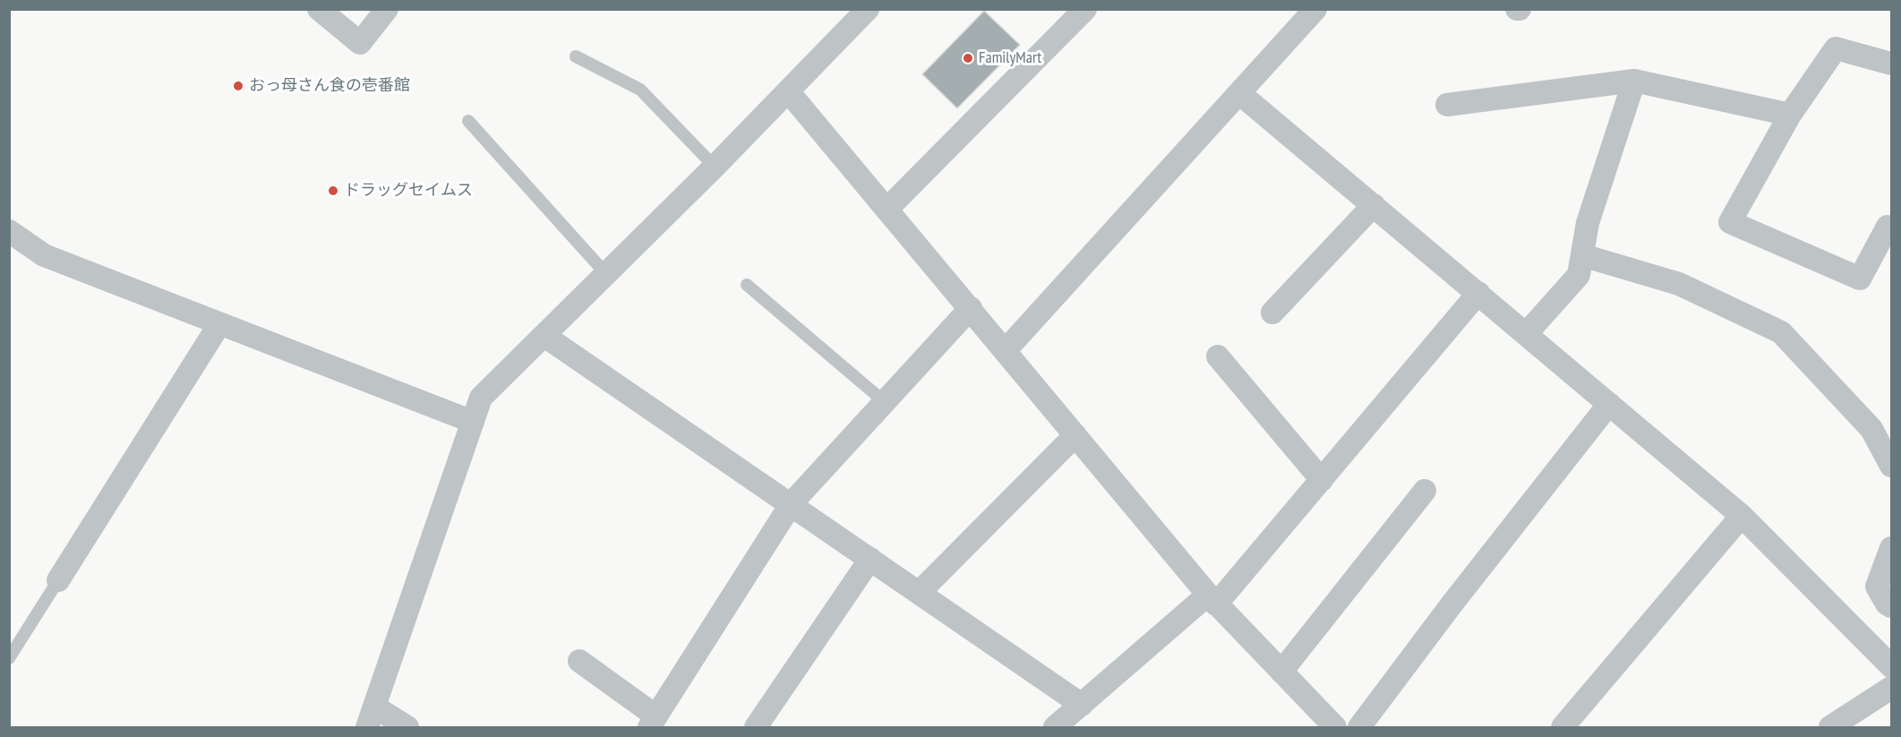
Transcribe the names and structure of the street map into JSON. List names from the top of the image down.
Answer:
{
  "places": ["FamilyMart", "おっ母さん食の壱番館", "ドラッグセイムス"]
}
